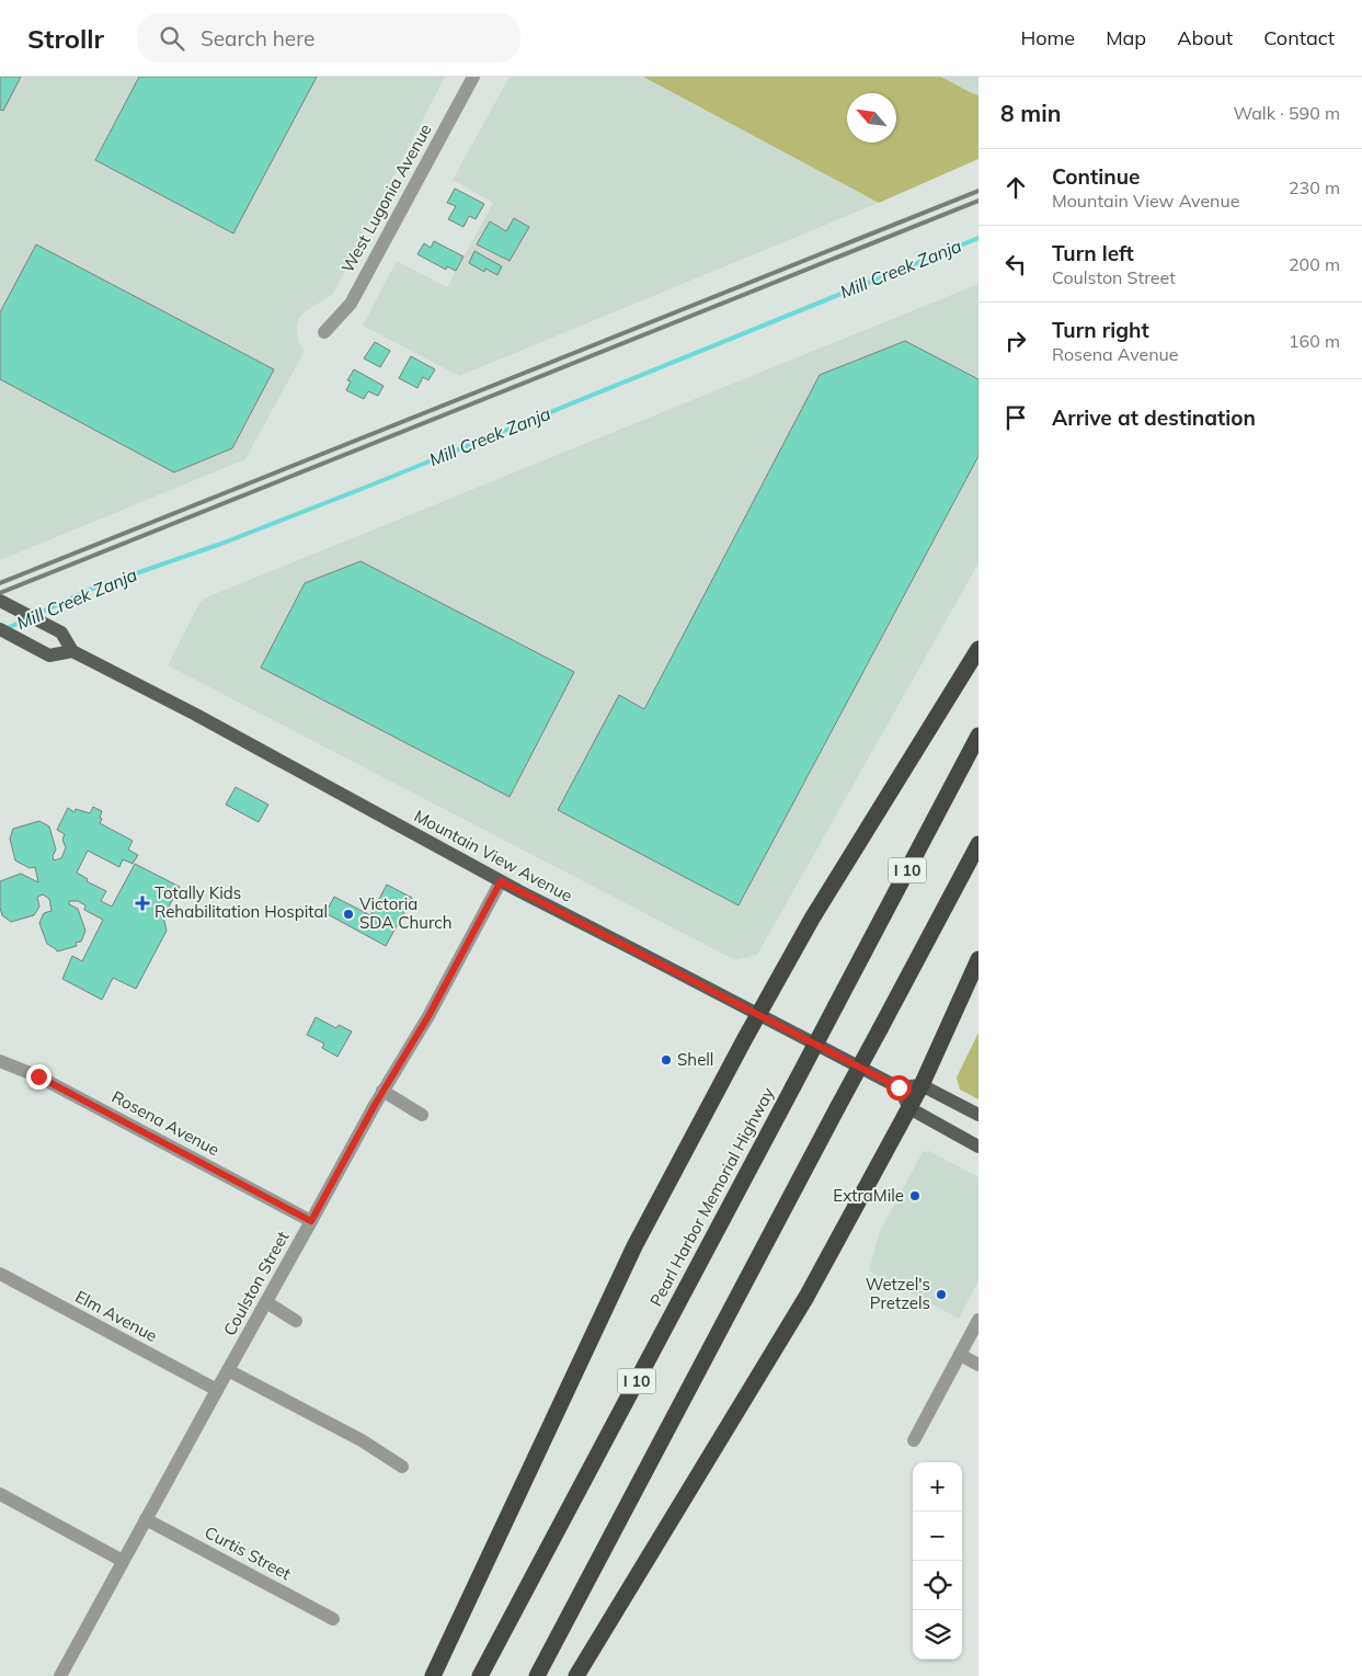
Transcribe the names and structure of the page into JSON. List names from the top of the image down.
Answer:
{
  "streets": {
    "highway": ["I 10", "Pearl Harbor Memorial Highway"],
    "main road": ["Mountain View Avenue"],
    "street": [
      "West Lugonia Avenue",
      "Rosena Avenue",
      "Coulston Street",
      "Elm Avenue",
      "Curtis Street"
    ]
  },
  "crossings": [
    ["Mountain View Avenue", "Coulston Street"],
    ["Rosena Avenue", "Coulston Street"],
    ["Coulston Street", "Elm Avenue"],
    ["Coulston Street", "Curtis Street"]
  ],
  "water": ["Mill Creek Zanja"],
  "places": {
    "health": ["Totally Kids Rehabilitation Hospital"],
    "other": [
      "Victoria SDA Church",
      "Shell",
      "ExtraMile",
      "Wetzel's Pretzels"
    ]
  },
  "north": "top left",
  "page": {
    "header": "Strollr",
    "search": "Search here",
    "nav": [
      "Home",
      "Map",
      "About",
      "Contact"
    ],
    "heading": ["8 min", "Walk · 590 m"],
    "list": [
      ["Continue", "Mountain View Avenue", "230 m"],
      ["Turn left", "Coulston Street", "200 m"],
      ["Turn right", "Rosena Avenue", "160 m"],
      "Arrive at destination"
    ],
    "map_buttons": ["+", "−"]
  }
}
